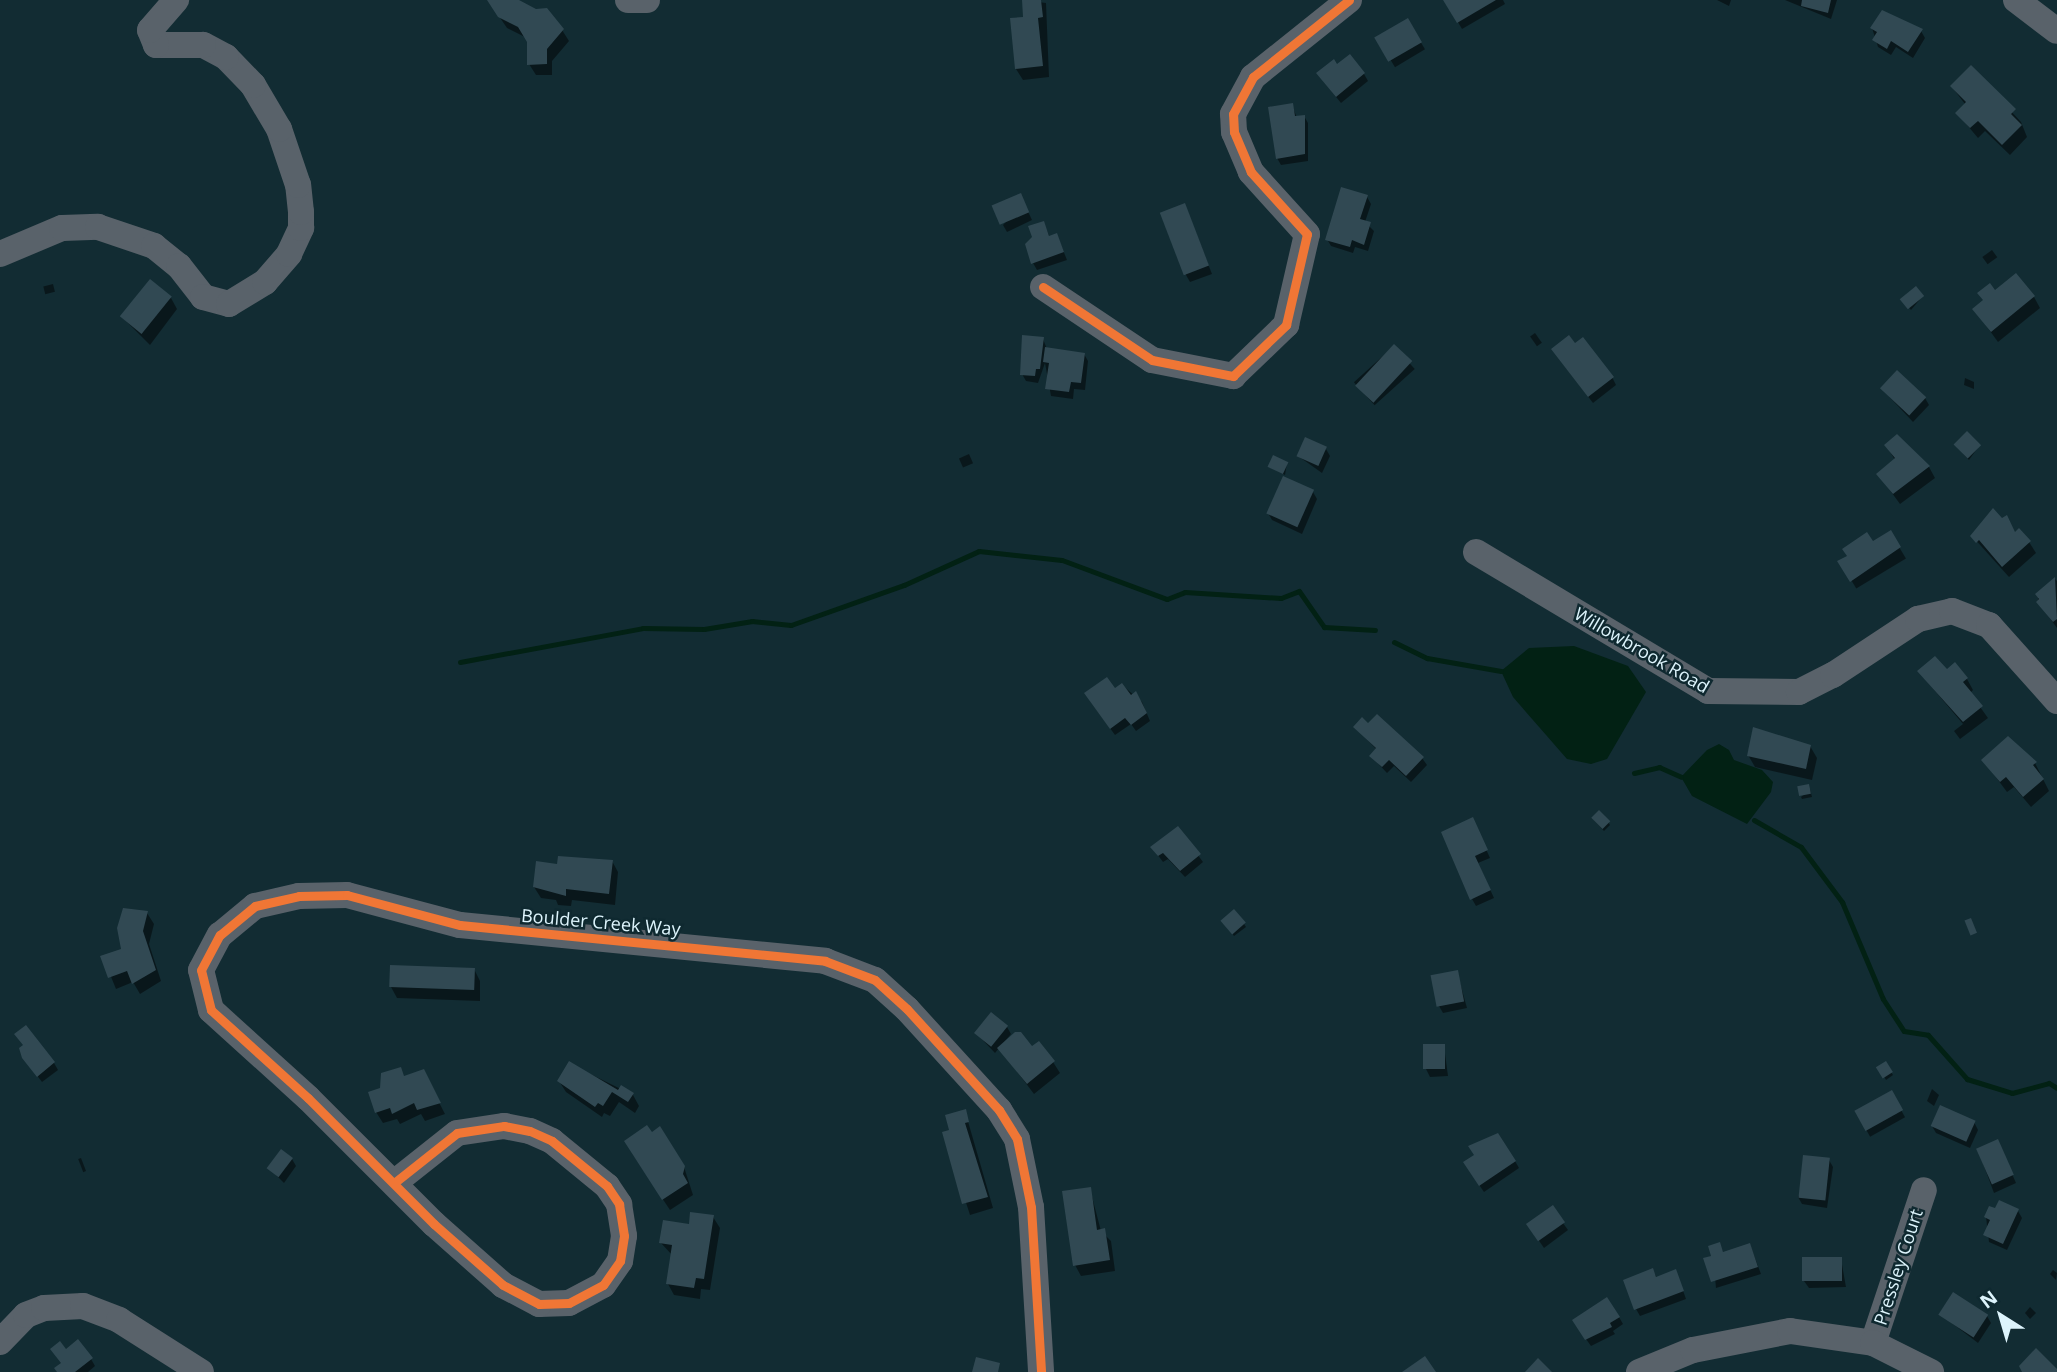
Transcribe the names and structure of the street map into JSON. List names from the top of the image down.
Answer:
{
  "streets": {
    "street": ["Willowbrook Road", "Boulder Creek Way", "Pressley Court"]
  },
  "north": "top left"
}
